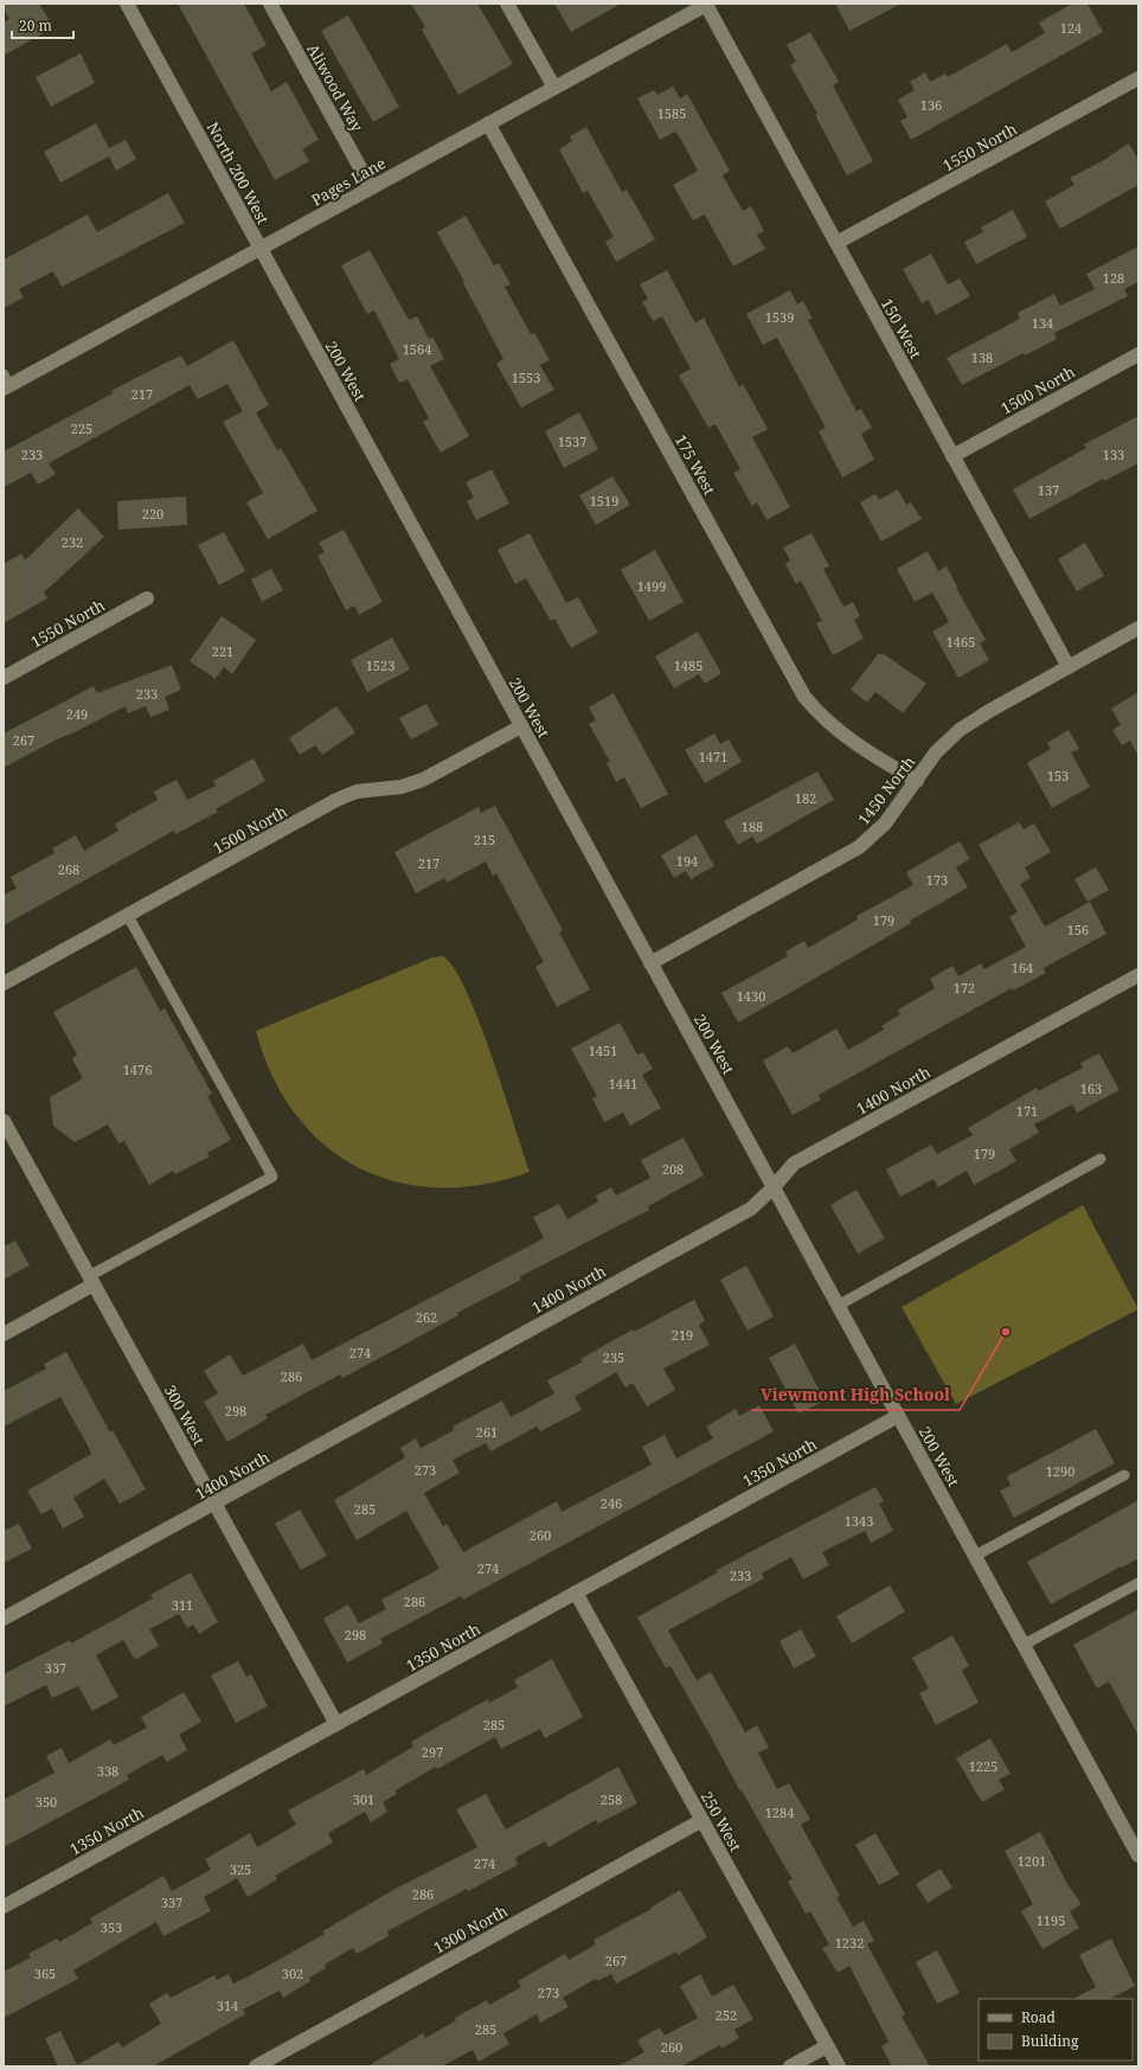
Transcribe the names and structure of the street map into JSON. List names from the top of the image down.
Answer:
{
  "streets": {
    "street": [
      "Aliwood Way",
      "1550 North",
      "North 200 West",
      "Pages Lane",
      "150 West",
      "200 West",
      "1500 North",
      "175 West",
      "1450 North",
      "1400 North",
      "300 West",
      "1350 North",
      "250 West",
      "1300 North"
    ]
  },
  "crossings": [
    ["Aliwood Way", "Pages Lane"],
    ["1550 North", "150 West"],
    ["North 200 West", "Pages Lane"],
    ["North 200 West", "200 West"],
    ["Pages Lane", "150 West"],
    ["Pages Lane", "200 West"],
    ["Pages Lane", "175 West"],
    ["150 West", "1500 North"],
    ["150 West", "1450 North"],
    ["200 West", "1500 North"],
    ["200 West", "1450 North"],
    ["200 West", "1400 North"],
    ["200 West", "1350 North"],
    ["175 West", "1450 North"],
    ["1400 North", "300 West"],
    ["300 West", "1350 North"],
    ["1350 North", "250 West"],
    ["250 West", "1300 North"]
  ],
  "places": ["Viewmont High School"],
  "house_numbers": [
    "124",
    "136",
    "1585",
    "128",
    "1539",
    "134",
    "1564",
    "138",
    "1553",
    "217",
    "225",
    "1537",
    "233",
    "133",
    "137",
    "1519",
    "220",
    "232",
    "1499",
    "1465",
    "221",
    "1523",
    "1485",
    "233",
    "249",
    "267",
    "1471",
    "153",
    "182",
    "188",
    "215",
    "194",
    "217",
    "268",
    "173",
    "179",
    "156",
    "164",
    "172",
    "1430",
    "1451",
    "1476",
    "1441",
    "163",
    "171",
    "179",
    "208",
    "262",
    "219",
    "274",
    "235",
    "286",
    "298",
    "261",
    "273",
    "1290",
    "246",
    "285",
    "1343",
    "260",
    "274",
    "233",
    "286",
    "311",
    "298",
    "337",
    "285",
    "297",
    "1225",
    "338",
    "301",
    "258",
    "350",
    "1284",
    "1201",
    "274",
    "325",
    "286",
    "337",
    "1195",
    "353",
    "1232",
    "267",
    "365",
    "302",
    "273",
    "314",
    "252",
    "285",
    "260"
  ],
  "legend": ["Road", "Building"],
  "scale_bar": "20 m"
}
